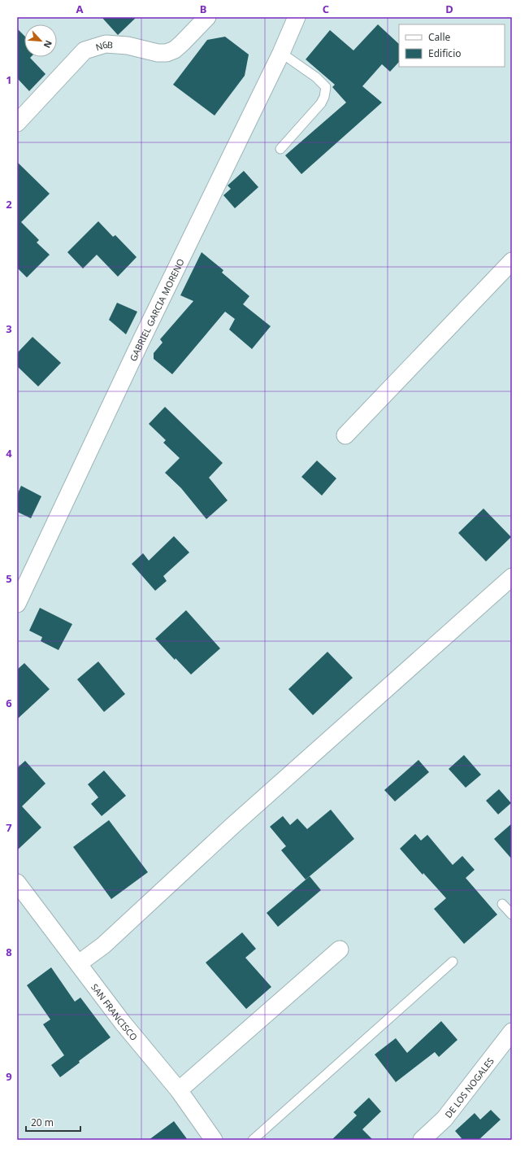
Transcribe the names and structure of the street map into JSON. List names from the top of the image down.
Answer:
{
  "streets": {
    "street": [
      "N6B",
      "GABRIEL GARCIA MORENO",
      "SAN FRANCISCO",
      "DE LOS NOGALES"
    ]
  },
  "legend": ["Calle", "Edificio"],
  "scale_bar": "20 m",
  "north": "bottom right",
  "grid": {
    "columns": [
      "A",
      "B",
      "C",
      "D"
    ],
    "rows": [
      "1",
      "2",
      "3",
      "4",
      "5",
      "6",
      "7",
      "8",
      "9"
    ]
  }
}
